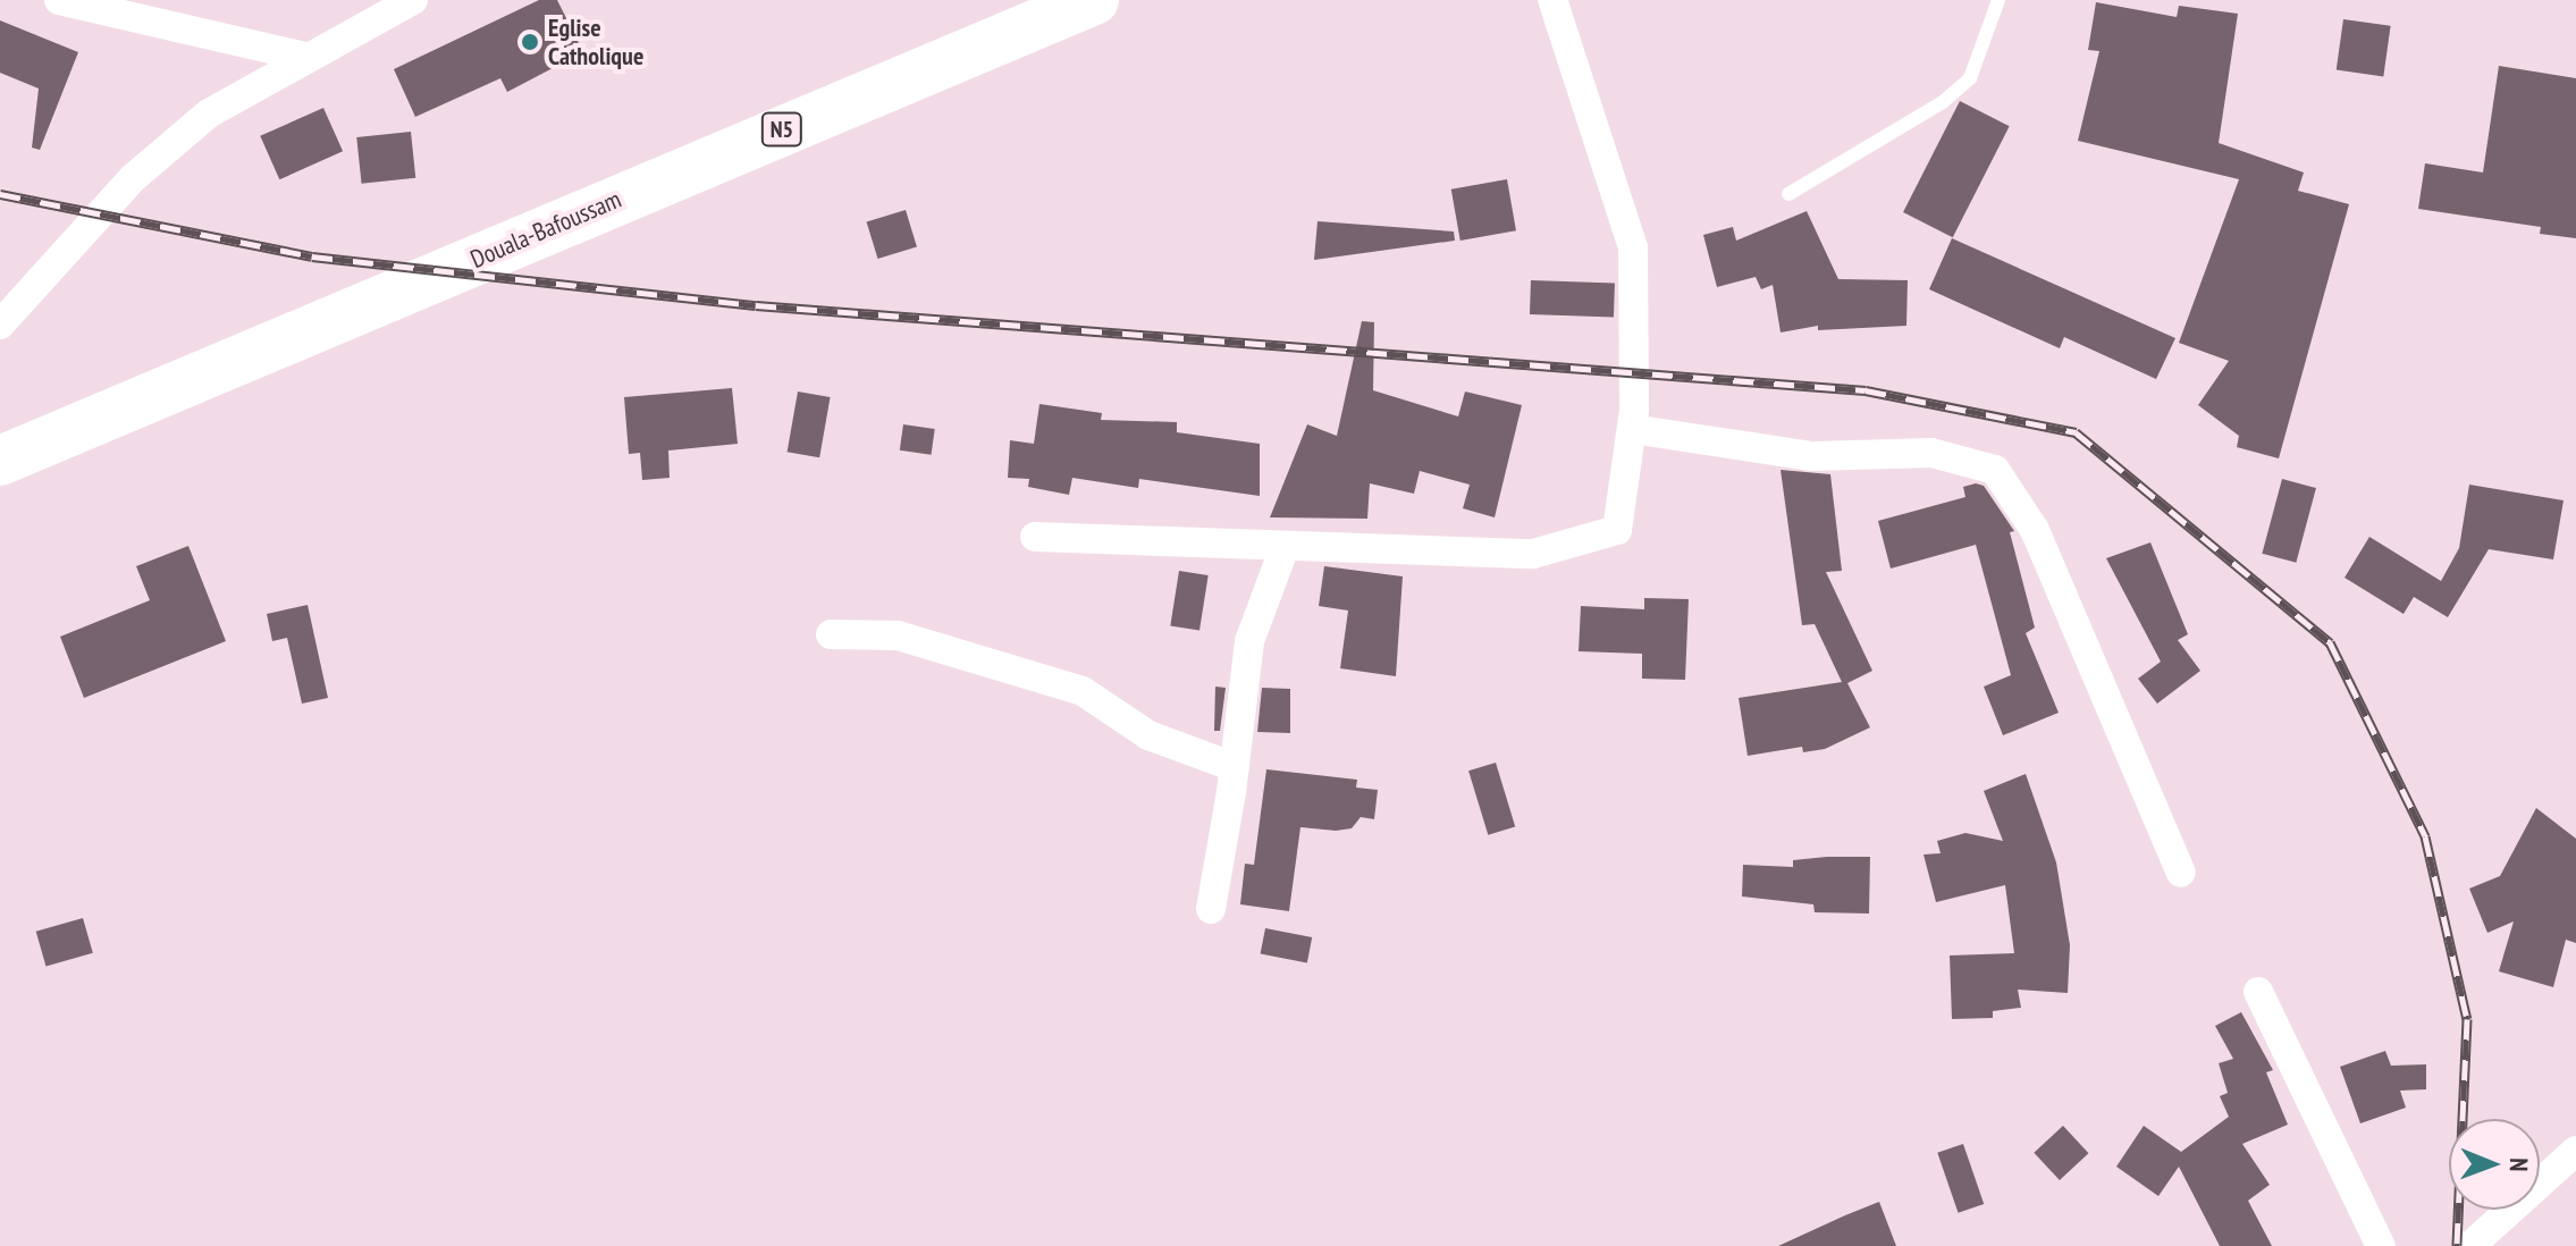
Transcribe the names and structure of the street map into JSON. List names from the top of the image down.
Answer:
{
  "streets": {
    "highway": ["N5", "Douala-Bafoussam"]
  },
  "places": ["Eglise Catholique"],
  "north": "right"
}
